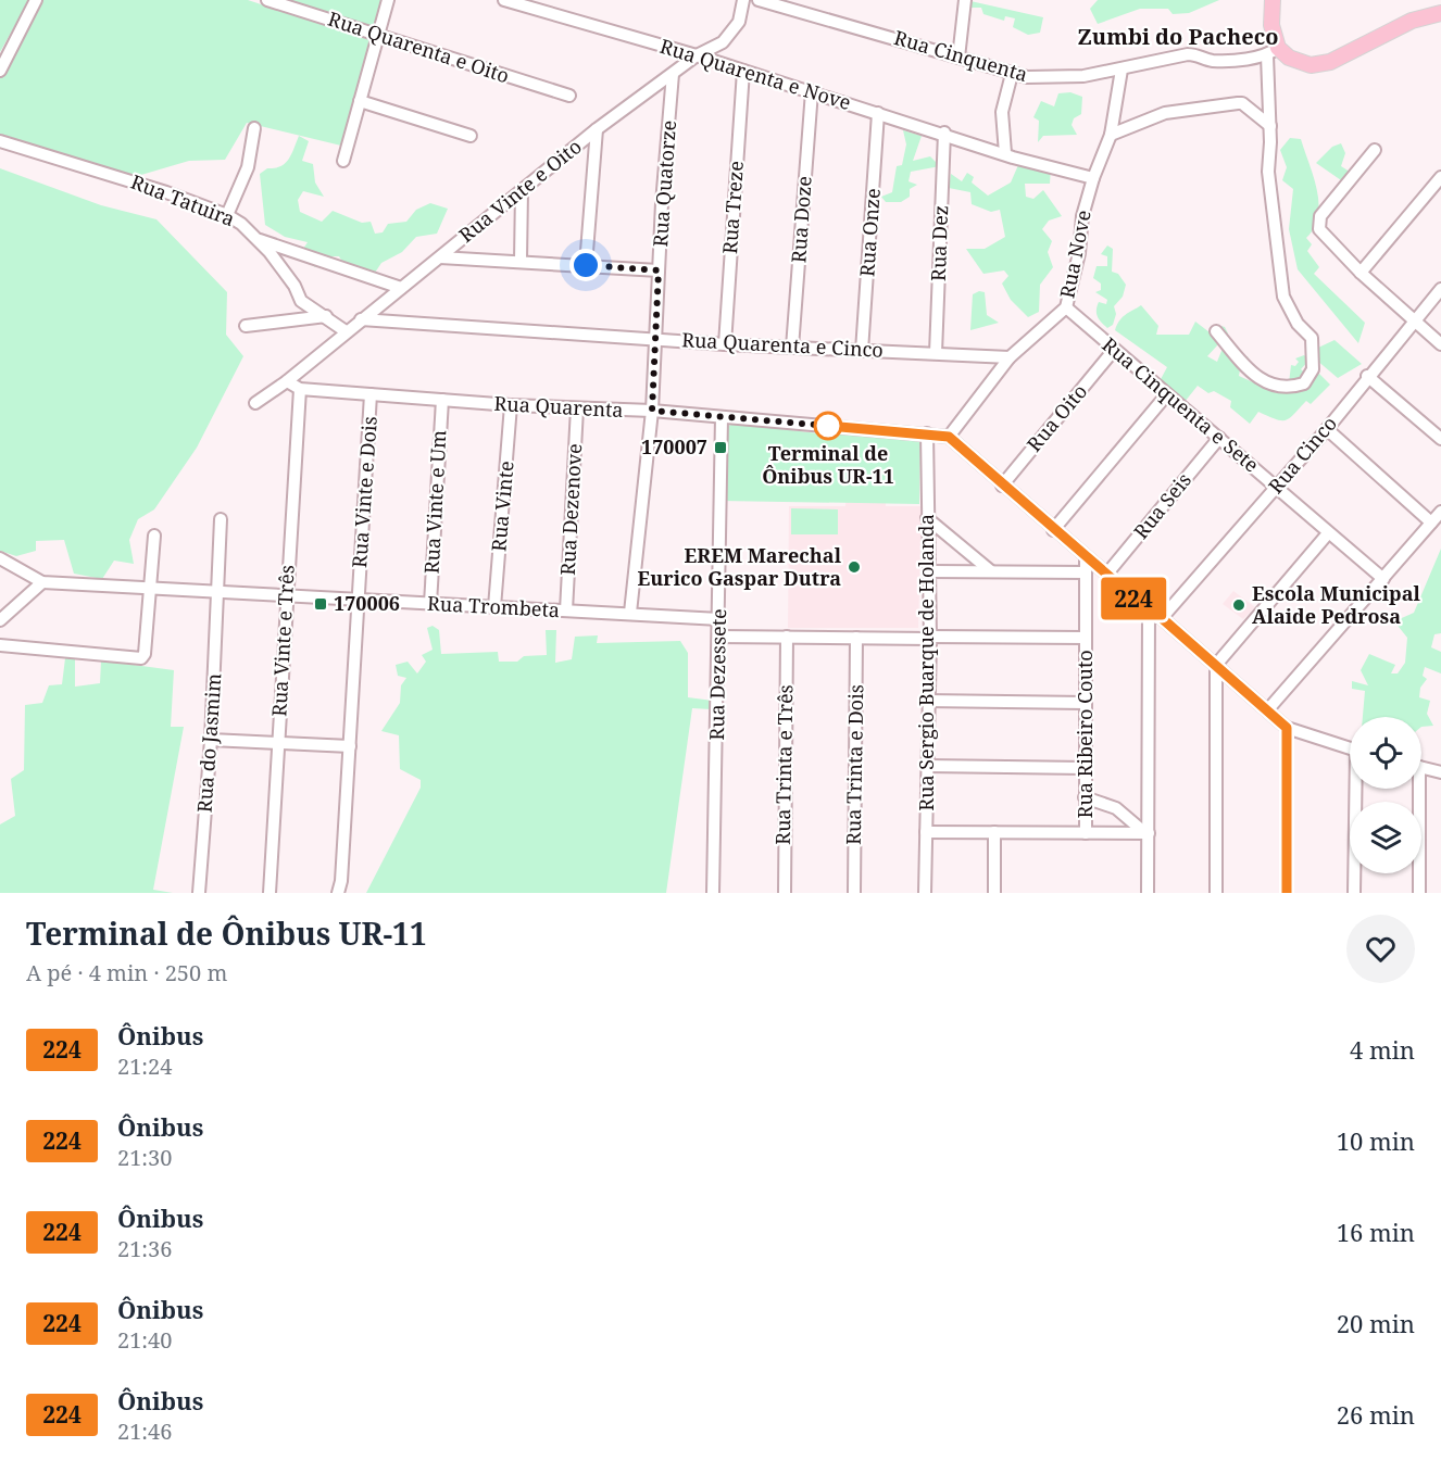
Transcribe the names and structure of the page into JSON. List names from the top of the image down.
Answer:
{
  "streets": {
    "street": [
      "Rua Quarenta e Oito",
      "Rua Cinquenta",
      "Rua Quarenta e Nove",
      "Rua Quatorze",
      "Rua Vinte e Oito",
      "Rua Tatuira",
      "Rua Treze",
      "Rua Doze",
      "Rua Onze",
      "Rua Dez",
      "Rua Nove",
      "Rua Quarenta e Cinco",
      "Rua Cinquenta e Sete",
      "Rua Quarenta",
      "Rua Oito",
      "Rua Cinco",
      "Rua Vinte e Dois",
      "Rua Vinte e Um",
      "Rua Vinte",
      "Rua Seis",
      "Rua Dezenove",
      "Rua Trombeta",
      "Rua Vinte e Três",
      "Rua Sergio Buarque de Holanda",
      "Rua Dezessete",
      "Rua Ribeiro Couto",
      "Rua do Jasmim",
      "Rua Trinta e Três",
      "Rua Trinta e Dois"
    ]
  },
  "crossings": [
    ["Rua Cinquenta", "Rua Nove"],
    ["Rua Quarenta e Nove", "Rua Vinte e Oito"],
    ["Rua Quarenta e Nove", "Rua Treze"],
    ["Rua Quarenta e Nove", "Rua Doze"],
    ["Rua Quarenta e Nove", "Rua Onze"],
    ["Rua Quarenta e Nove", "Rua Dez"],
    ["Rua Quarenta e Nove", "Rua Nove"],
    ["Rua Quatorze", "Rua Vinte e Oito"],
    ["Rua Quatorze", "Rua Quarenta e Cinco"],
    ["Rua Quatorze", "Rua Quarenta"],
    ["Rua Quatorze", "Rua Trombeta"],
    ["Rua Vinte e Oito", "Rua Tatuira"],
    ["Rua Vinte e Oito", "Rua Quarenta e Cinco"],
    ["Rua Vinte e Oito", "Rua Quarenta"],
    ["Rua Treze", "Rua Quarenta e Cinco"],
    ["Rua Doze", "Rua Quarenta e Cinco"],
    ["Rua Onze", "Rua Quarenta e Cinco"],
    ["Rua Dez", "Rua Quarenta e Cinco"],
    ["Rua Nove", "Rua Quarenta e Cinco"],
    ["Rua Nove", "Rua Cinquenta e Sete"],
    ["Rua Nove", "Rua Quarenta"],
    ["Rua Cinquenta e Sete", "Rua Oito"],
    ["Rua Cinquenta e Sete", "Rua Cinco"],
    ["Rua Cinquenta e Sete", "Rua Seis"],
    ["Rua Quarenta", "Rua Vinte e Dois"],
    ["Rua Quarenta", "Rua Vinte e Um"],
    ["Rua Quarenta", "Rua Vinte"],
    ["Rua Quarenta", "Rua Dezenove"],
    ["Rua Quarenta", "Rua Vinte e Três"],
    ["Rua Quarenta", "Rua Sergio Buarque de Holanda"],
    ["Rua Quarenta", "Rua Dezessete"],
    ["Rua Vinte e Dois", "Rua Trombeta"],
    ["Rua Vinte e Um", "Rua Trombeta"],
    ["Rua Vinte", "Rua Trombeta"],
    ["Rua Dezenove", "Rua Trombeta"],
    ["Rua Trombeta", "Rua Vinte e Três"],
    ["Rua Trombeta", "Rua Dezessete"],
    ["Rua Trombeta", "Rua do Jasmim"]
  ],
  "districts": ["Zumbi do Pacheco"],
  "places": {
    "other": ["Terminal de Ônibus UR-11", "EREM Marechal Eurico Gaspar Dutra", "Escola Municipal Alaide Pedrosa"],
    "transit": ["170007", "170006"]
  },
  "lines": ["bus line 224"],
  "page": {
    "on_map": "224",
    "heading": ["Terminal de Ônibus UR-11", "A pé · 4 min · 250 m"],
    "list": [
      {
        "mark": "224",
        "name": "Ônibus",
        "note": "21:24",
        "value": "4 min"
      },
      {
        "mark": "224",
        "name": "Ônibus",
        "note": "21:30",
        "value": "10 min"
      },
      {
        "mark": "224",
        "name": "Ônibus",
        "note": "21:36",
        "value": "16 min"
      },
      {
        "mark": "224",
        "name": "Ônibus",
        "note": "21:40",
        "value": "20 min"
      },
      {
        "mark": "224",
        "name": "Ônibus",
        "note": "21:46",
        "value": "26 min"
      }
    ]
  }
}
